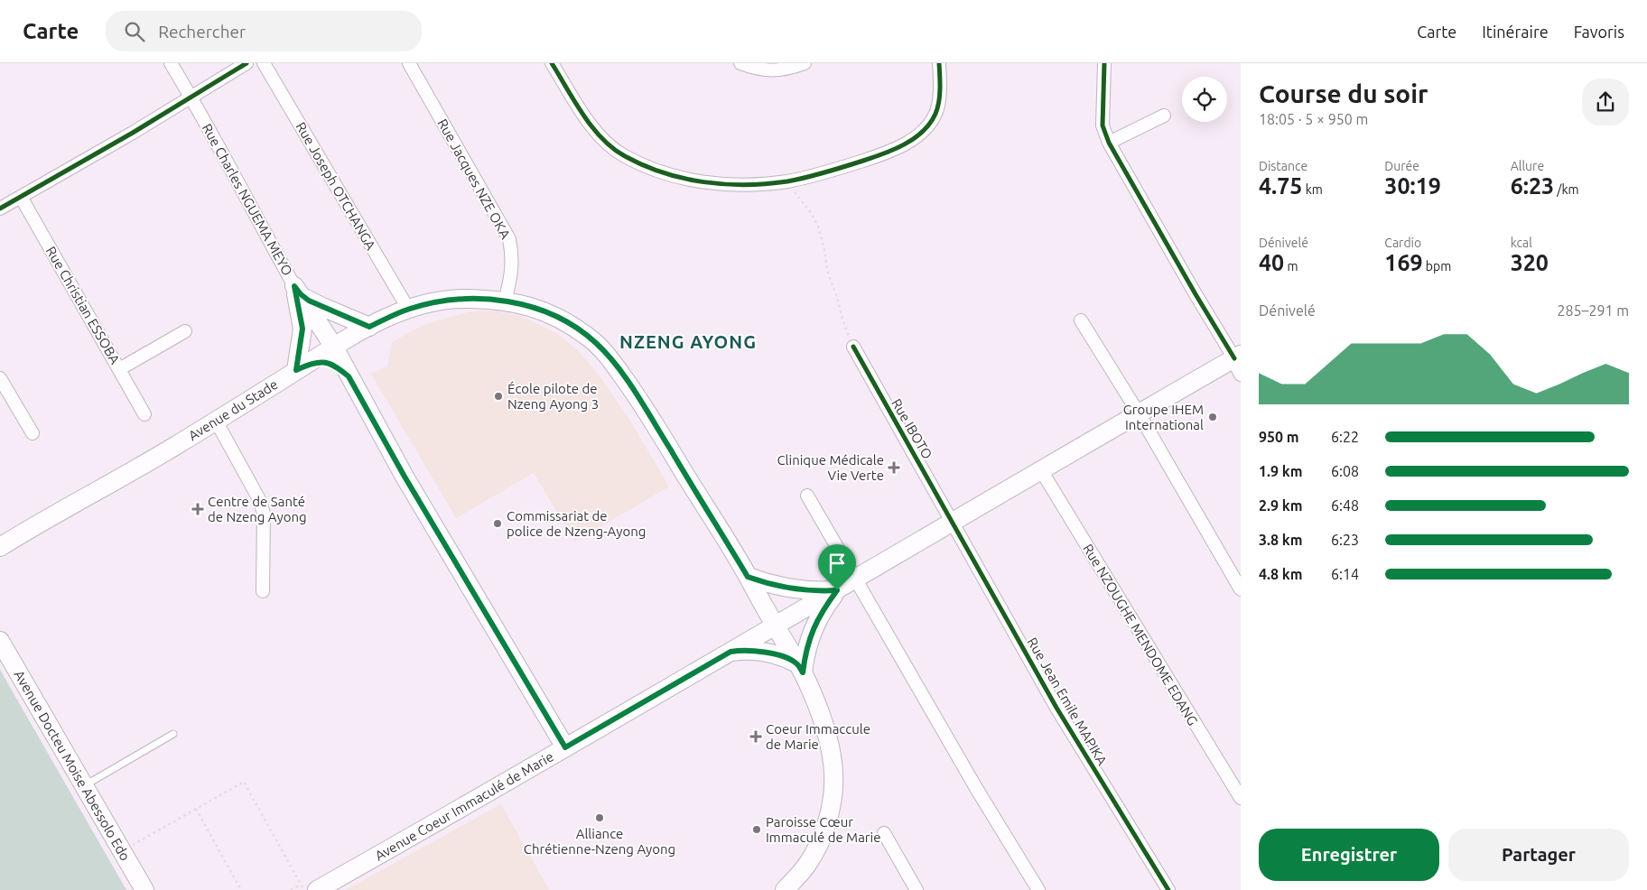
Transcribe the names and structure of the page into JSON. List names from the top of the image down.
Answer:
{
  "streets": {
    "main road": [
      "Rue Charles NGUEMA MEYO",
      "Avenue du Stade",
      "Avenue Docteu Moise Abessolo Edo",
      "Avenue Coeur Immaculé de Marie"
    ],
    "street": [
      "Rue Jacques NZE OKA",
      "Rue Joseph OTCHANGA",
      "Rue Christian ESSOBA",
      "Rue IBOTO",
      "Rue NZOUGHE MENDOME EDANG",
      "Rue Jean Emile MAPIKA"
    ]
  },
  "crossings": [
    ["Rue Jacques NZE OKA", "Avenue du Stade"],
    ["Rue Joseph OTCHANGA", "Avenue du Stade"],
    ["Rue Charles NGUEMA MEYO", "Avenue du Stade"],
    ["Rue Charles NGUEMA MEYO", "Avenue Coeur Immaculé de Marie"],
    ["Avenue du Stade", "Avenue Coeur Immaculé de Marie"],
    ["Rue IBOTO", "Rue Jean Emile MAPIKA"],
    ["Rue IBOTO", "Avenue Coeur Immaculé de Marie"],
    ["Rue NZOUGHE MENDOME EDANG", "Avenue Coeur Immaculé de Marie"],
    ["Rue Jean Emile MAPIKA", "Avenue Coeur Immaculé de Marie"]
  ],
  "districts": ["NZENG AYONG"],
  "places": {
    "other": [
      "École pilote de Nzeng Ayong 3",
      "Groupe IHEM International",
      "Commissariat de police de Nzeng-Ayong",
      "Alliance Chrétienne-Nzeng Ayong",
      "Paroisse Cœur Immaculé de Marie"
    ],
    "health": ["Clinique Médicale Vie Verte", "Centre de Santé de Nzeng Ayong", "Coeur Immaccule de Marie"]
  },
  "page": {
    "header": "Carte",
    "search": "Rechercher",
    "nav": ["Carte", "Itinéraire", "Favoris"],
    "heading": ["Course du soir", "18:05 · 5 × 950 m"],
    "stats": [
      ["Distance", "4.75 km"],
      ["Durée", "30:19"],
      ["Allure", "6:23 /km"],
      ["Dénivelé", "40 m"],
      ["Cardio", "169 bpm"],
      ["kcal", "320"]
    ],
    "chart": ["Dénivelé", "285–291 m"],
    "list": [
      {
        "name": "950 m",
        "note": "6:22"
      },
      {
        "name": "1.9 km",
        "note": "6:08"
      },
      {
        "name": "2.9 km",
        "note": "6:48"
      },
      {
        "name": "3.8 km",
        "note": "6:23"
      },
      {
        "name": "4.8 km",
        "note": "6:14"
      }
    ],
    "buttons": ["Enregistrer", "Partager"]
  }
}
